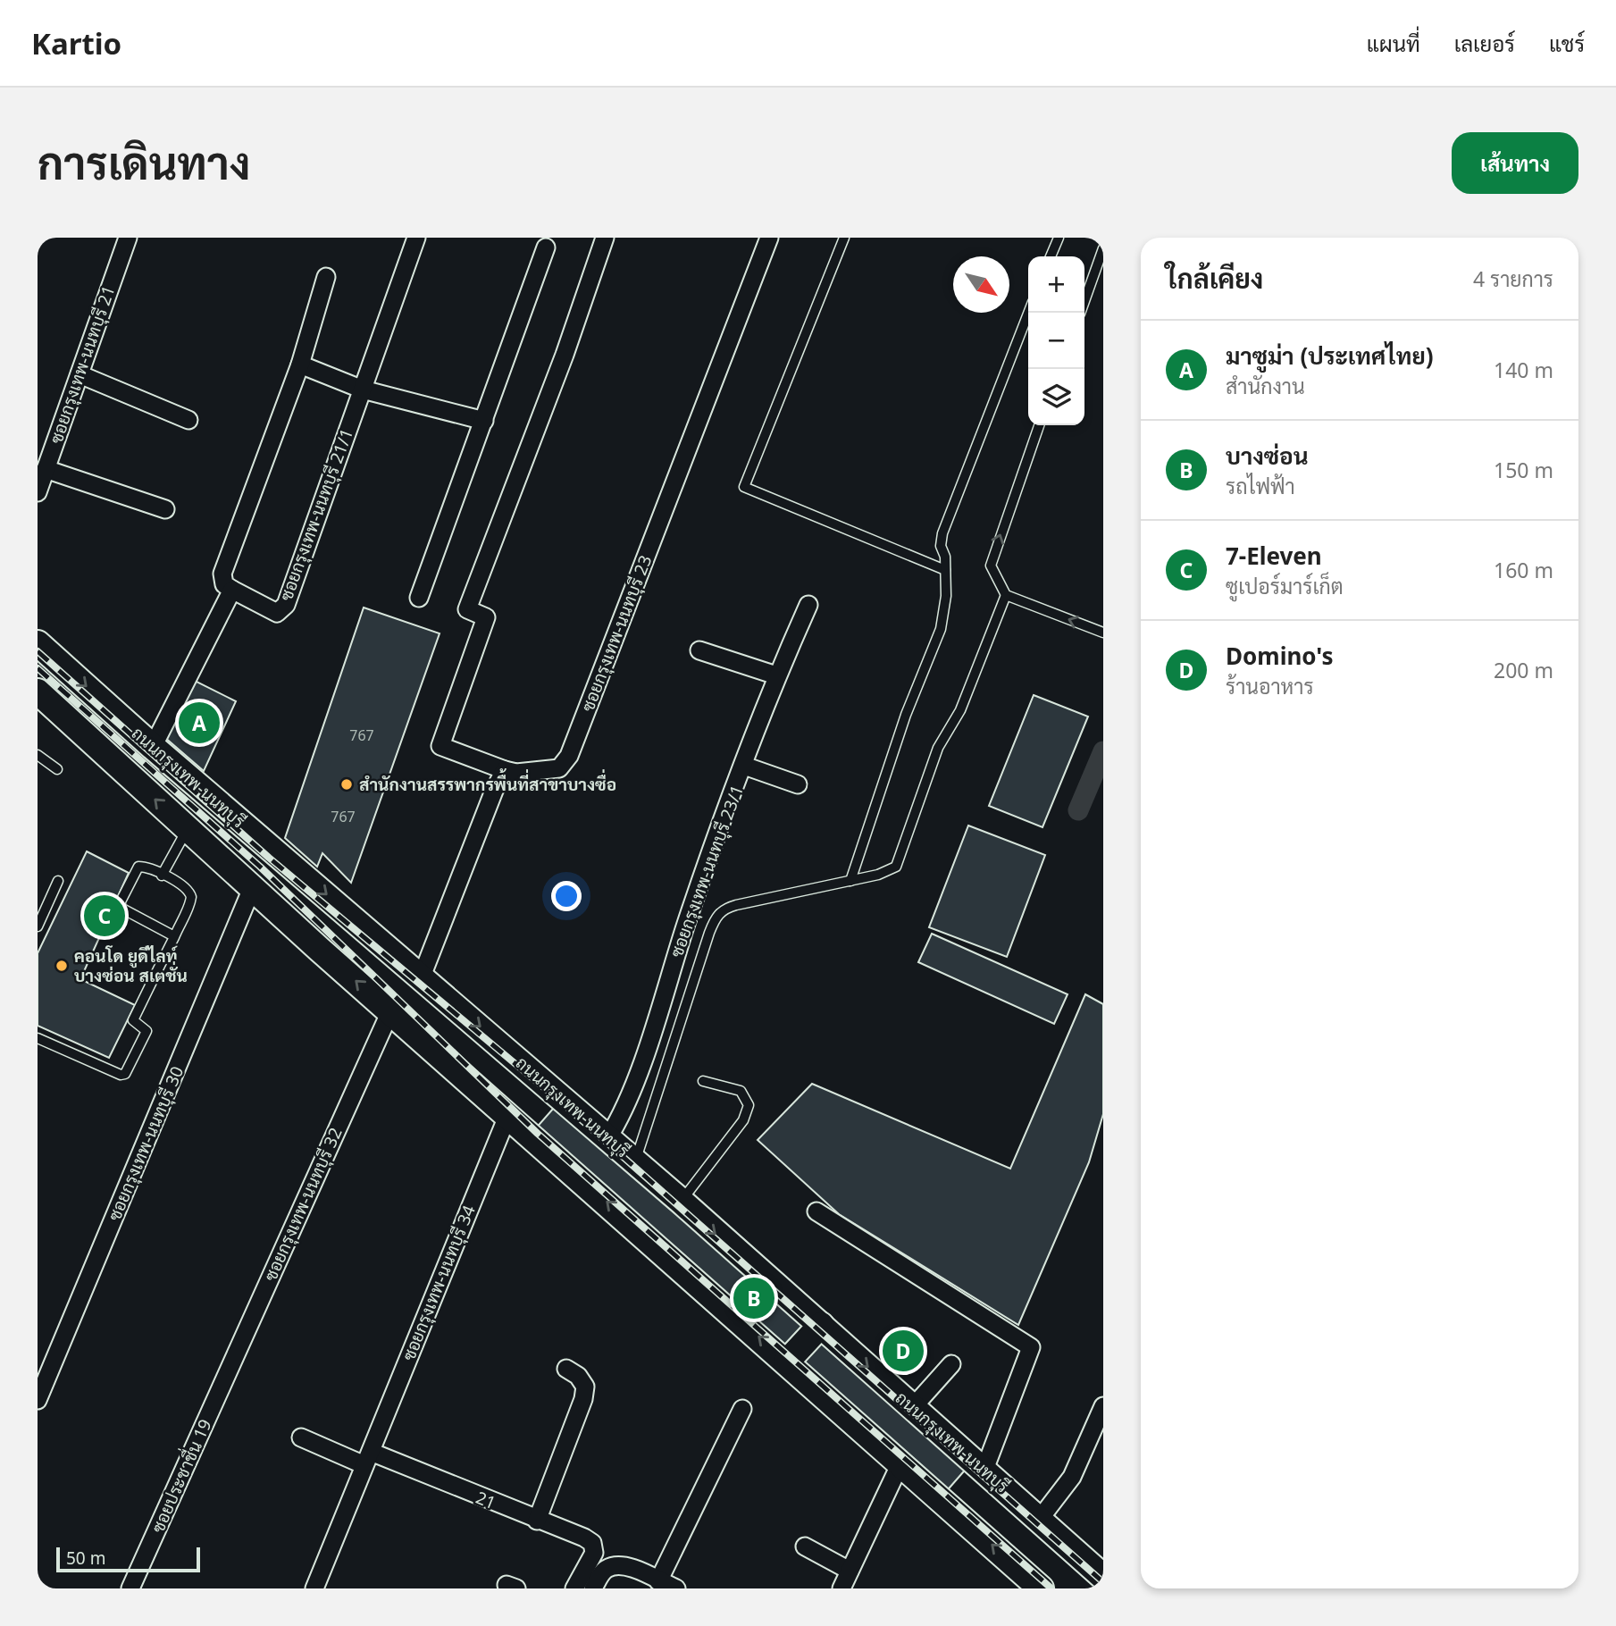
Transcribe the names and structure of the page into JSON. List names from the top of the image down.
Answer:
{
  "streets": {
    "main road": ["ถนนกรุงเทพ-นนทบุรี"],
    "street": [
      "ซอยกรุงเทพ-นนทบุรี 21",
      "ซอยกรุงเทพ-นนทบุรี 21/1",
      "ซอยกรุงเทพ-นนทบุรี 23",
      "ซอยกรุงเทพ-นนทบุรี 23/1",
      "ซอยกรุงเทพ-นนทบุรี 30",
      "ซอยกรุงเทพ-นนทบุรี 32",
      "ซอยกรุงเทพ-นนทบุรี 34",
      "ซอยประชาชื่น 19",
      "21"
    ]
  },
  "crossings": [
    ["ถนนกรุงเทพ-นนทบุรี", "ซอยกรุงเทพ-นนทบุรี 23/1"],
    ["ซอยกรุงเทพ-นนทบุรี 32", "ซอยประชาชื่น 19"],
    ["ซอยกรุงเทพ-นนทบุรี 34", "21"]
  ],
  "places": ["สำนักงานสรรพากรพื้นที่สาขาบางซื่อ", "คอนโด ยูดีไลท์ บางซ่อน สเตชั่น"],
  "house_numbers": ["767", "767"],
  "scale_bar": "50 m",
  "north": "bottom right",
  "page": {
    "header": "Kartio",
    "nav": ["แผนที่", "เลเยอร์", "แชร์"],
    "buttons": "เส้นทาง",
    "title": "การเดินทาง",
    "heading": ["ใกล้เคียง", "4 รายการ"],
    "map_buttons": ["+", "−"],
    "list": [
      {
        "mark": "A",
        "name": "มาซูม่า (ประเทศไทย)",
        "note": "สำนักงาน",
        "value": "140 m"
      },
      {
        "mark": "B",
        "name": "บางซ่อน",
        "note": "รถไฟฟ้า",
        "value": "150 m"
      },
      {
        "mark": "C",
        "name": "7-Eleven",
        "note": "ซูเปอร์มาร์เก็ต",
        "value": "160 m"
      },
      {
        "mark": "D",
        "name": "Domino's",
        "note": "ร้านอาหาร",
        "value": "200 m"
      }
    ],
    "pins": [
      "A",
      "C",
      "B",
      "D"
    ],
    "scale": "50 m"
  }
}
